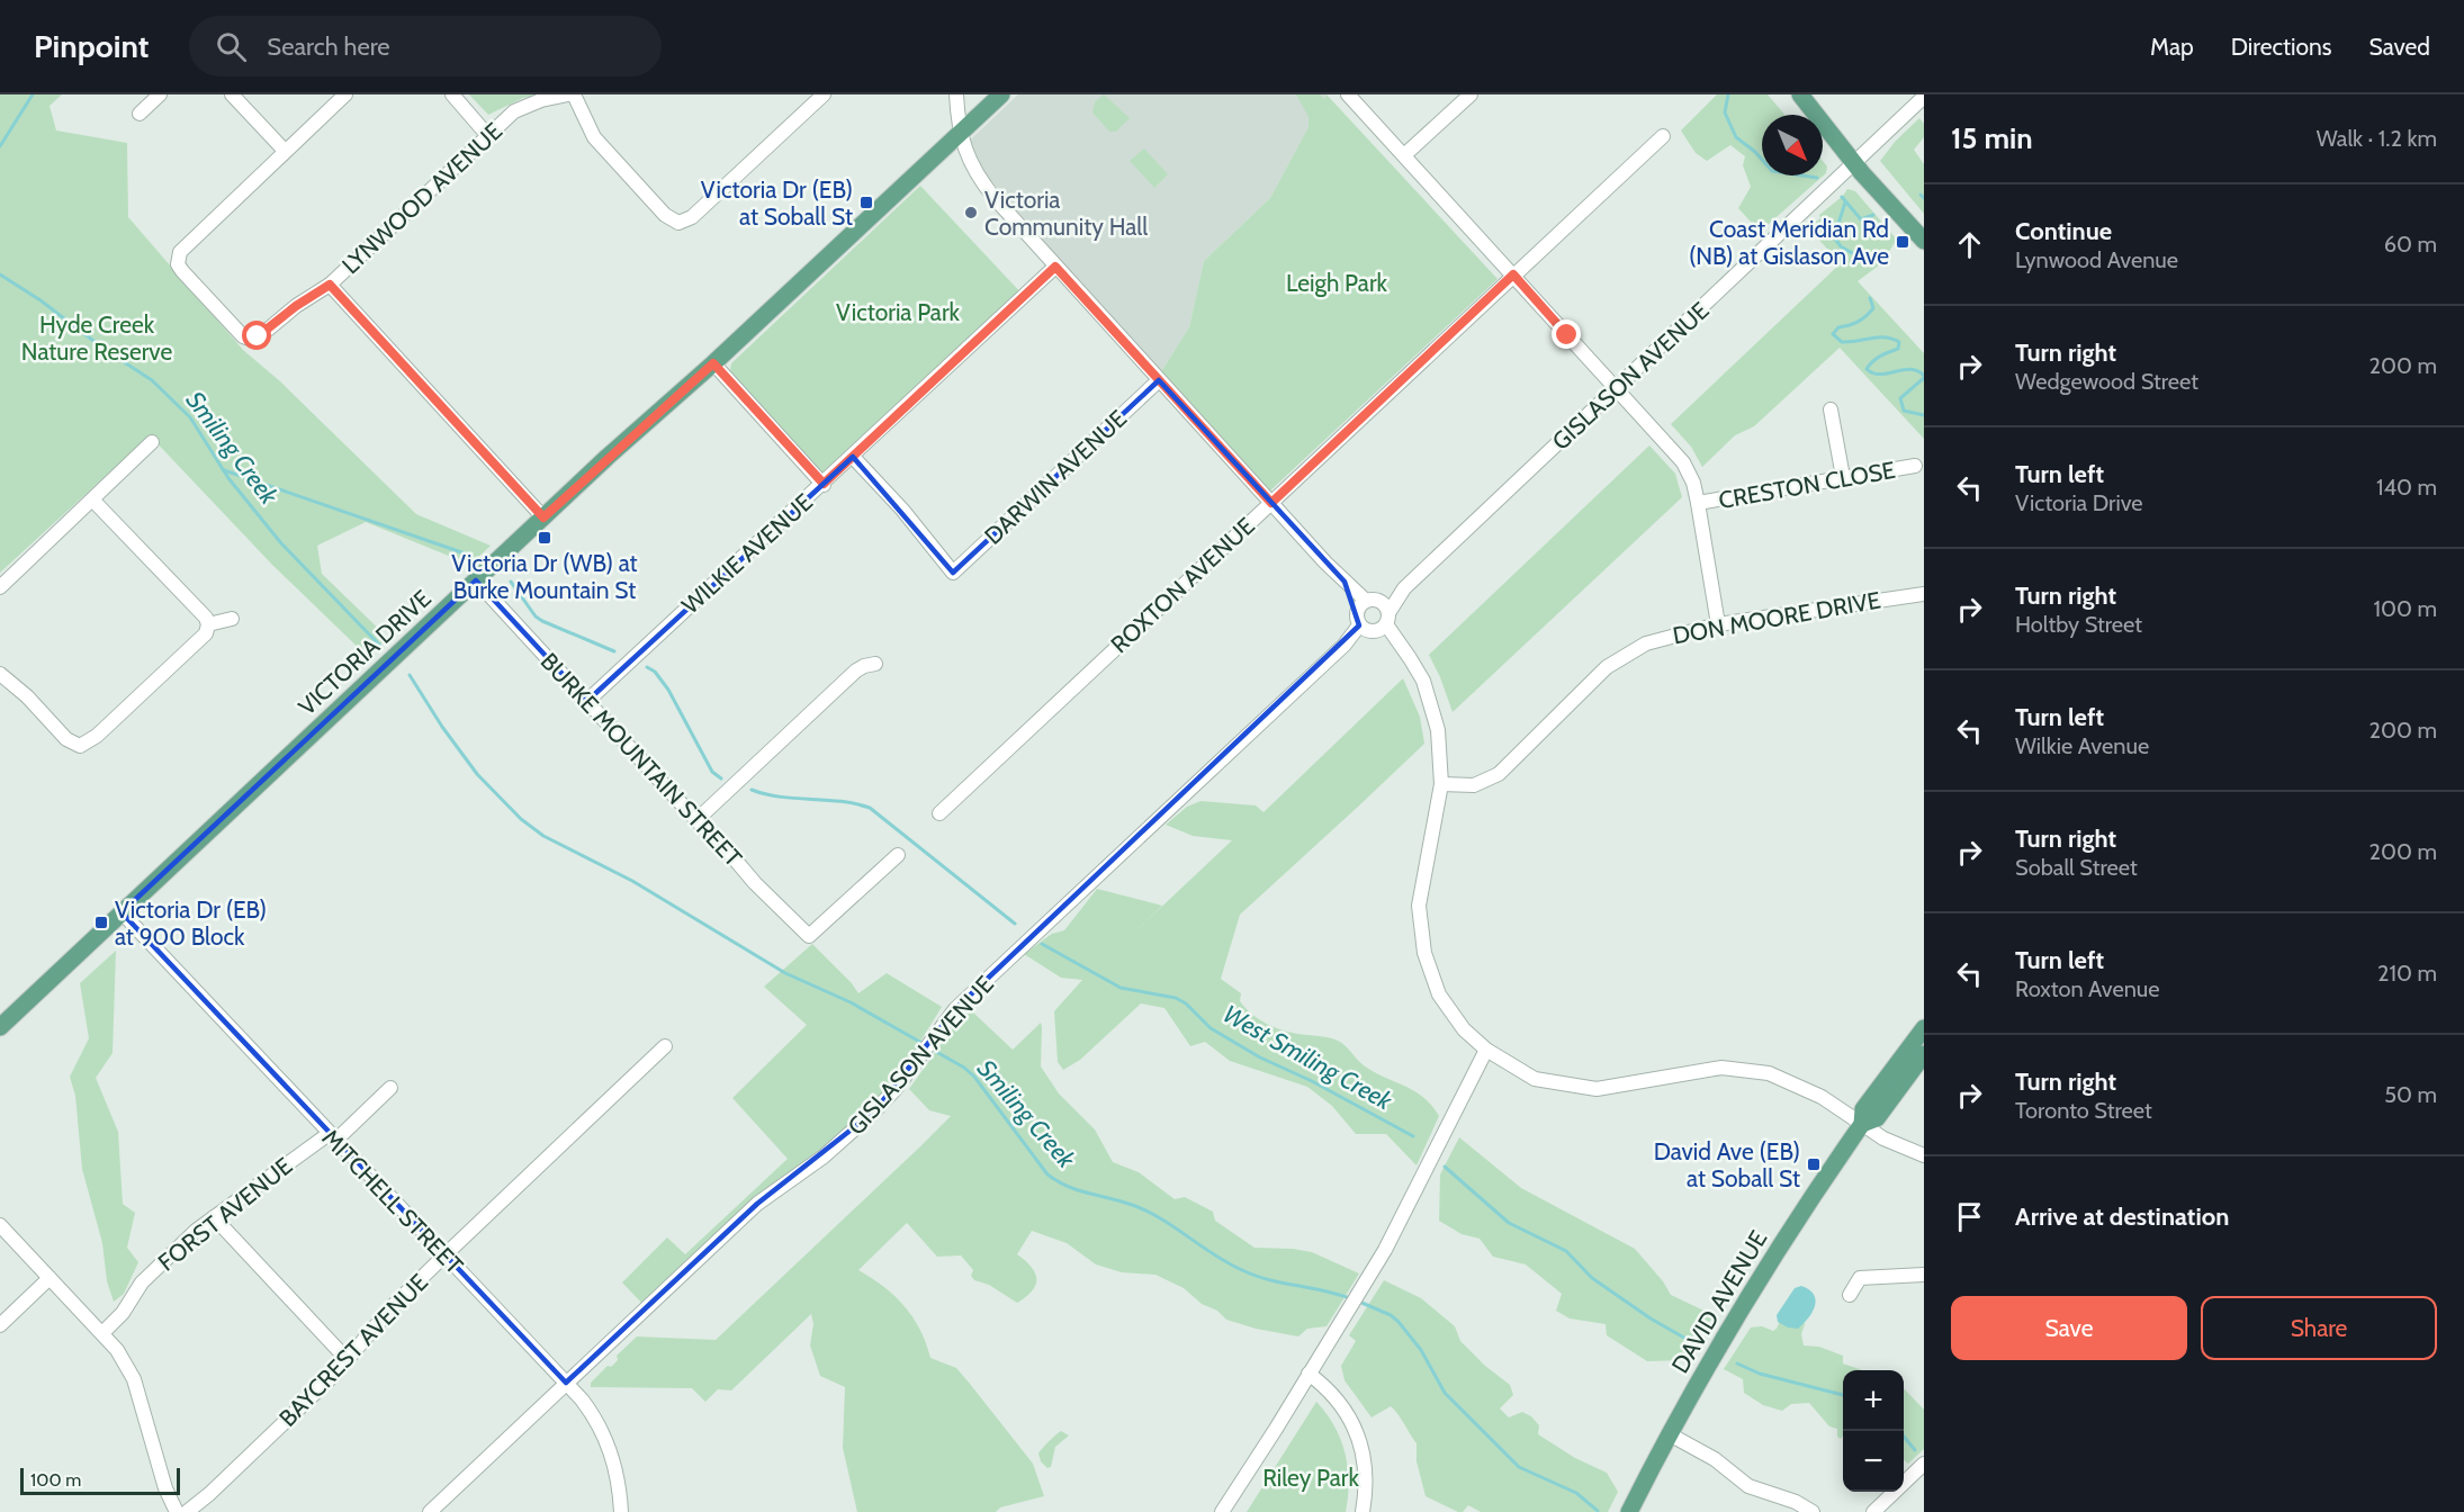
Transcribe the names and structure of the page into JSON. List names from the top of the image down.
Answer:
{
  "streets": {
    "main road": ["VICTORIA DRIVE", "DAVID AVENUE"],
    "street": [
      "LYNWOOD AVENUE",
      "GISLASON AVENUE",
      "DARWIN AVENUE",
      "CRESTON CLOSE",
      "WILKIE AVENUE",
      "ROXTON AVENUE",
      "DON MOORE DRIVE",
      "BURKE MOUNTAIN STREET",
      "MITCHELL STREET",
      "FORST AVENUE",
      "BAYCREST AVENUE"
    ]
  },
  "crossings": [
    ["GISLASON AVENUE", "MITCHELL STREET"],
    ["DARWIN AVENUE", "WILKIE AVENUE"],
    ["WILKIE AVENUE", "BURKE MOUNTAIN STREET"],
    ["VICTORIA DRIVE", "BURKE MOUNTAIN STREET"],
    ["VICTORIA DRIVE", "MITCHELL STREET"],
    ["MITCHELL STREET", "FORST AVENUE"],
    ["MITCHELL STREET", "BAYCREST AVENUE"]
  ],
  "water": ["Smiling Creek", "West Smiling Creek"],
  "parks": [
    "Leigh Park",
    "Victoria Park",
    "Hyde Creek Nature Reserve",
    "Riley Park"
  ],
  "places": {
    "transit": [
      "Victoria Dr (EB) at Soball St",
      "Coast Meridian Rd (NB) at Gislason Ave",
      "Victoria Dr (WB) at Burke Mountain St",
      "Victoria Dr (EB) at 900 Block",
      "David Ave (EB) at Soball St"
    ],
    "other": ["Victoria Community Hall"]
  },
  "scale_bar": "100 m",
  "north": "bottom right",
  "page": {
    "header": "Pinpoint",
    "search": "Search here",
    "nav": ["Map", "Directions", "Saved"],
    "heading": ["15 min", "Walk · 1.2 km"],
    "list": [
      ["Continue", "Lynwood Avenue", "60 m"],
      ["Turn right", "Wedgewood Street", "200 m"],
      ["Turn left", "Victoria Drive", "140 m"],
      ["Turn right", "Holtby Street", "100 m"],
      ["Turn left", "Wilkie Avenue", "200 m"],
      ["Turn right", "Soball Street", "200 m"],
      ["Turn left", "Roxton Avenue", "210 m"],
      ["Turn right", "Toronto Street", "50 m"],
      "Arrive at destination"
    ],
    "buttons": ["Save", "Share"],
    "map_buttons": ["+", "−"],
    "scale": "100 m"
  }
}
